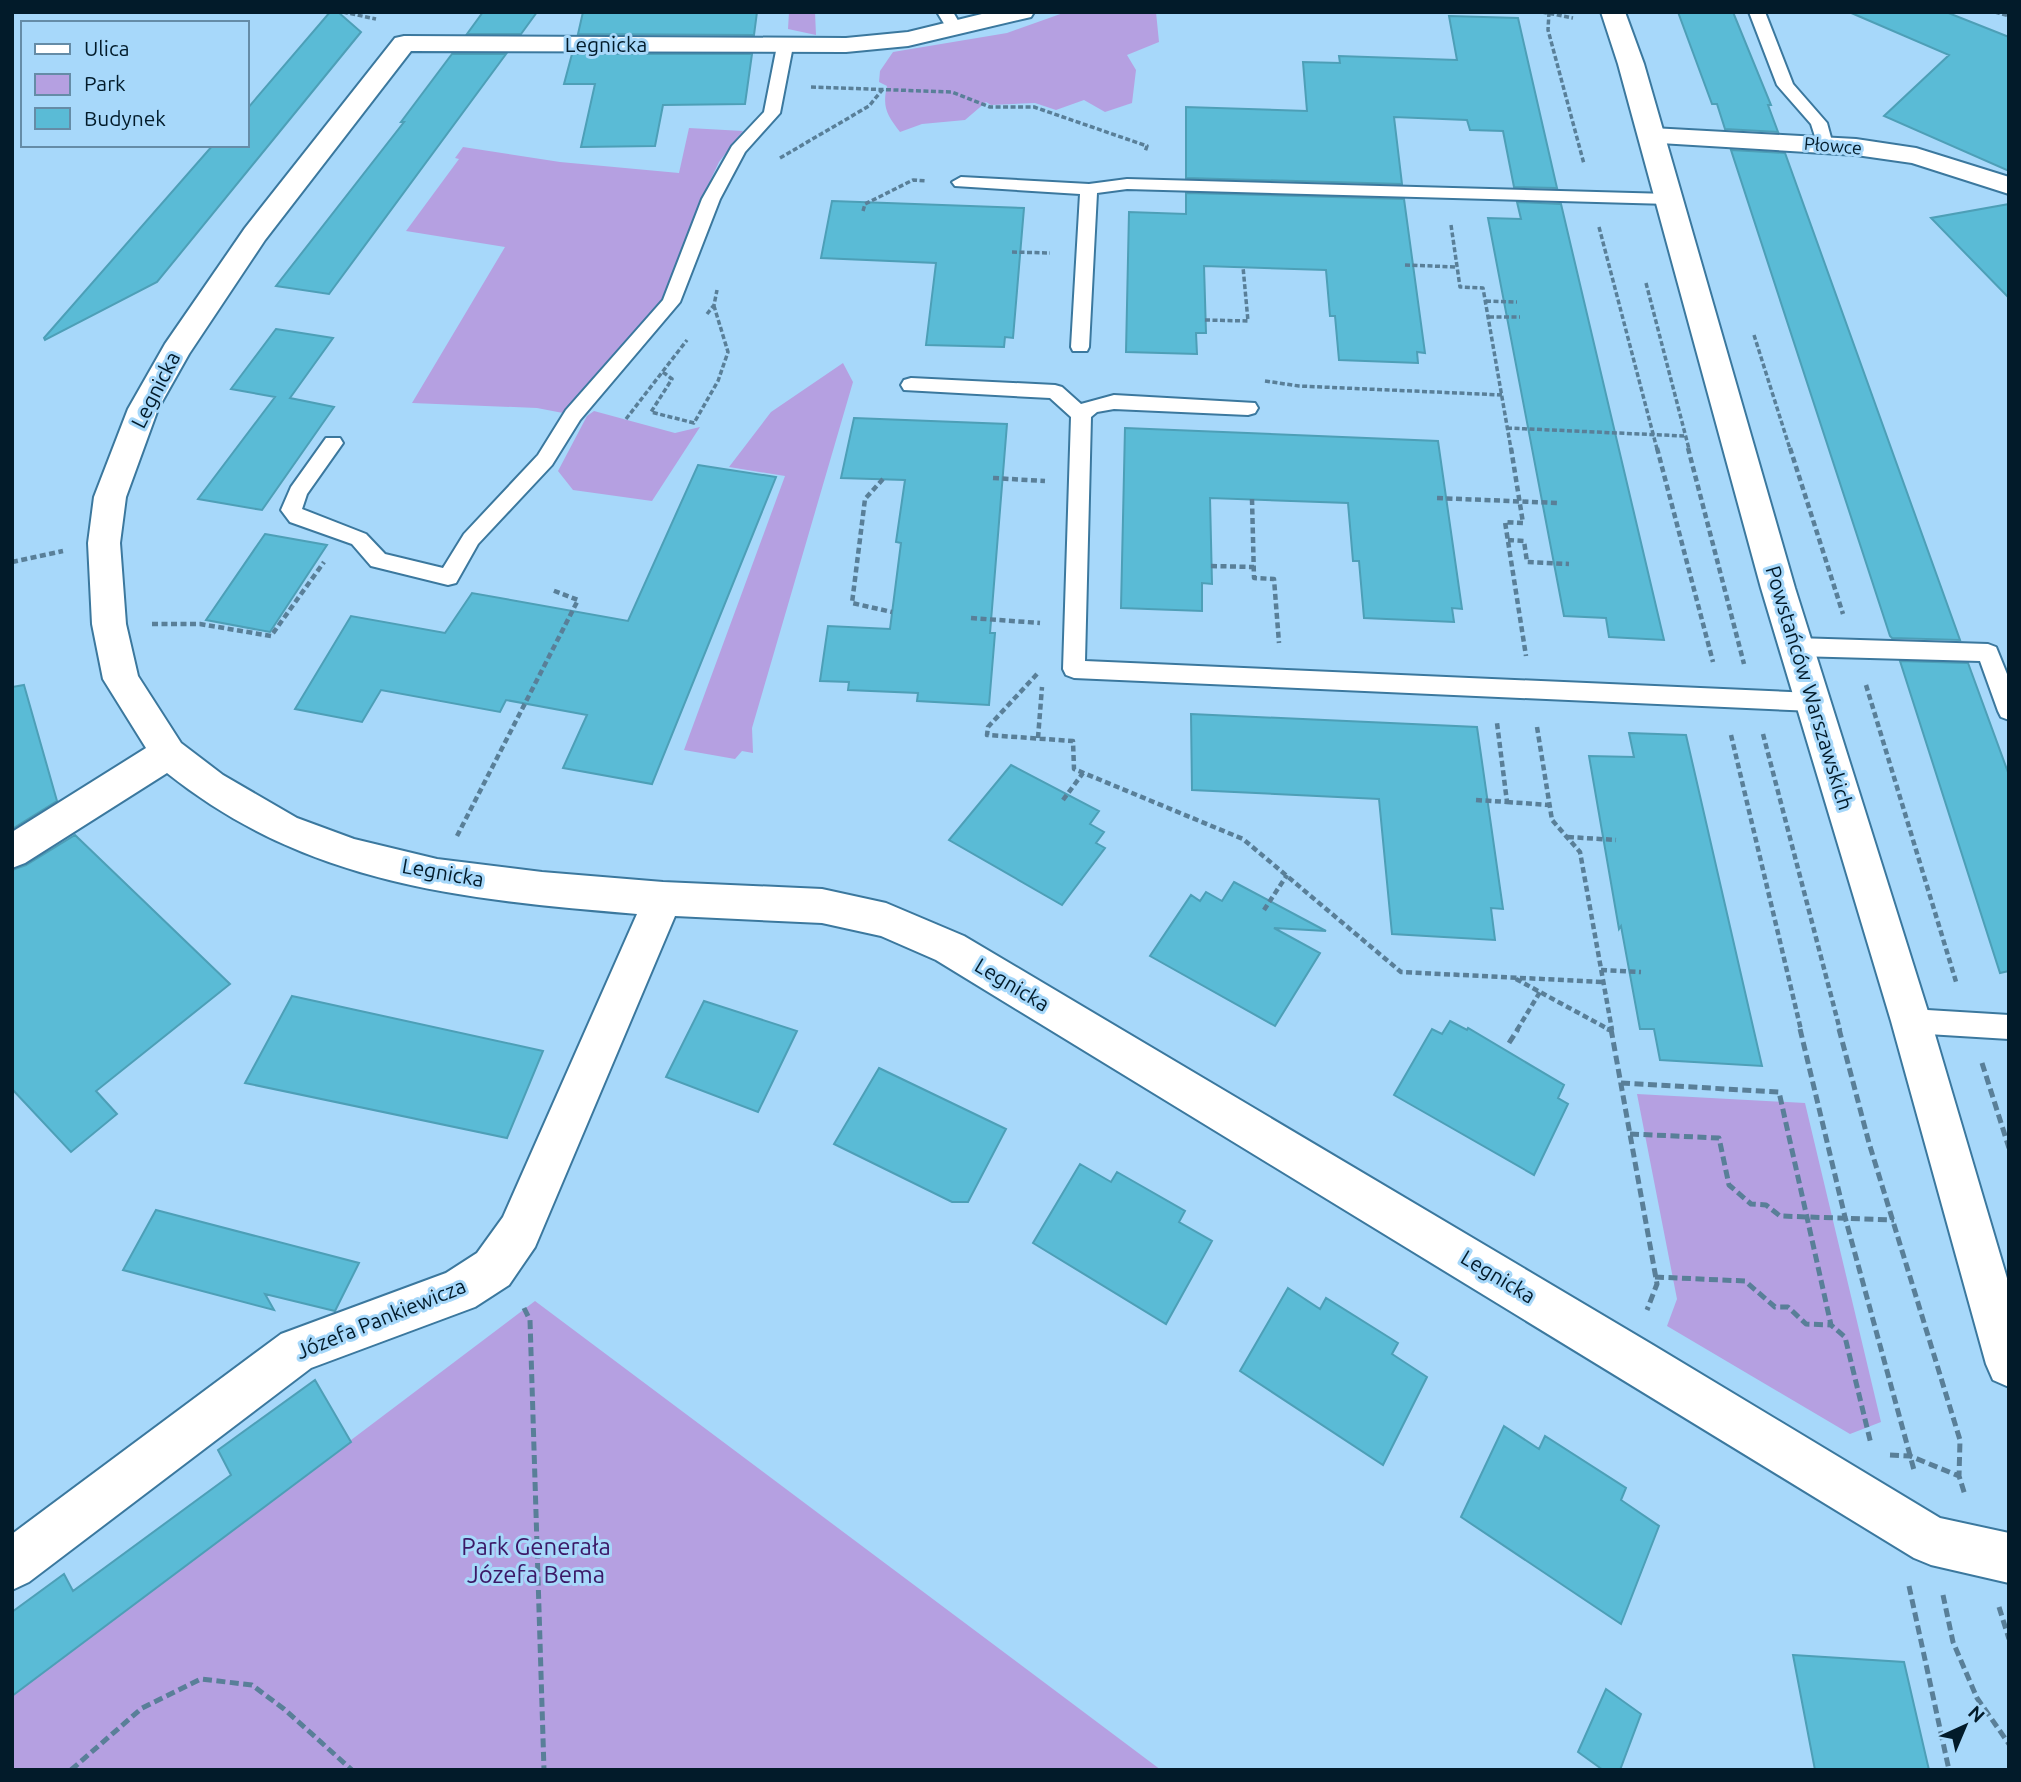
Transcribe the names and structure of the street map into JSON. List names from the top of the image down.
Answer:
{
  "streets": {
    "street": [
      "Legnicka",
      "Płowce",
      "Powstańców Warszawskich",
      "Józefa Pankiewicza"
    ]
  },
  "crossings": [
    ["Legnicka", "Józefa Pankiewicza"],
    ["Płowce", "Powstańców Warszawskich"]
  ],
  "parks": ["Park Generała Józefa Bema"],
  "legend": ["Ulica", "Park", "Budynek"],
  "north": "top right"
}
